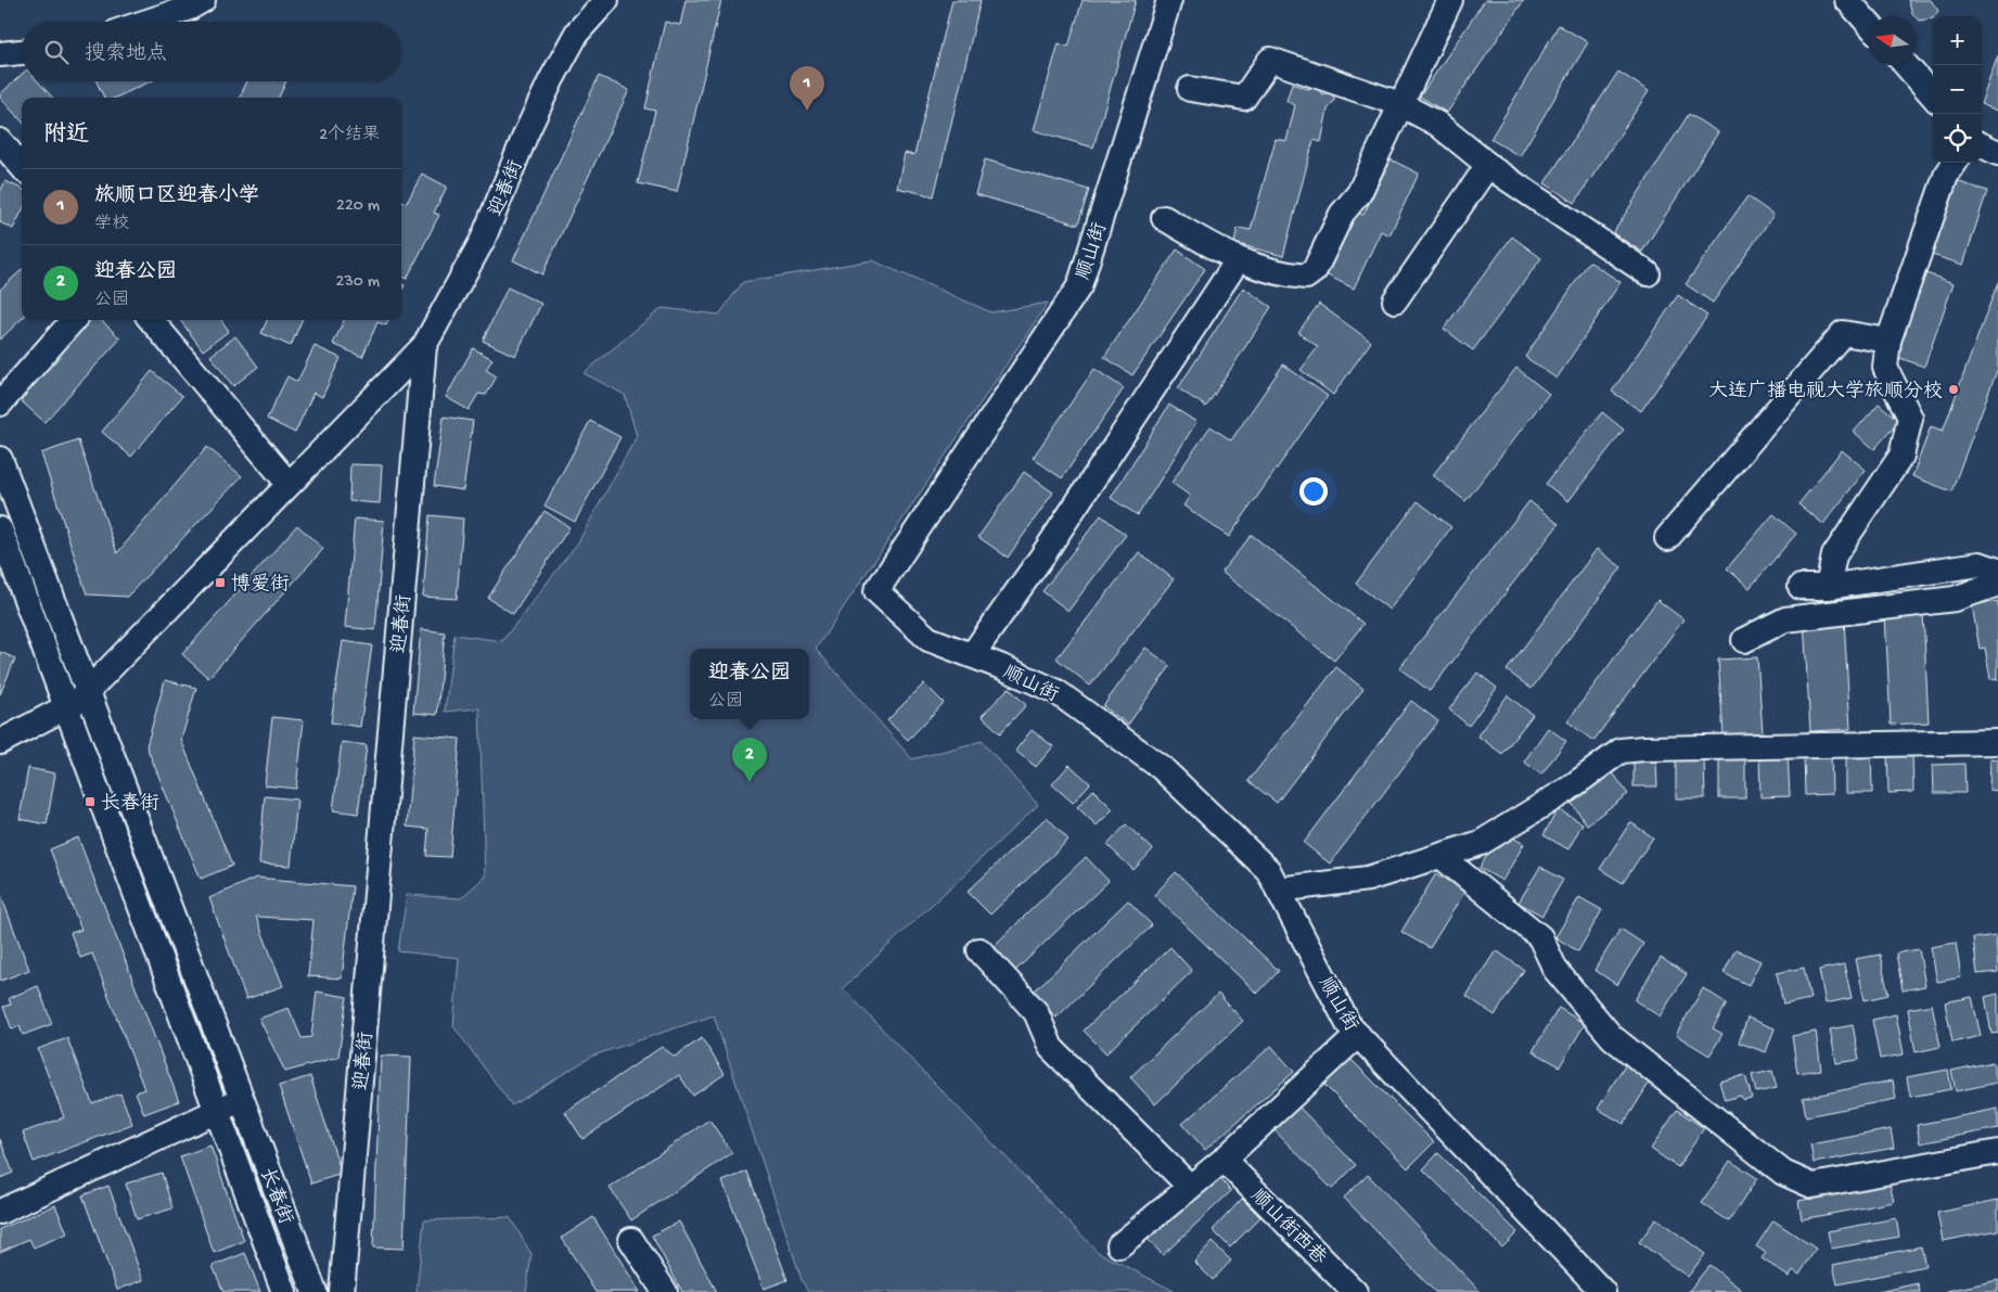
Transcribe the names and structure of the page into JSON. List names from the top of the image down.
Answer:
{
  "streets": {
    "street": [
      "迎春街",
      "顺山街",
      "长春街",
      "顺山街西巷"
    ]
  },
  "places": {
    "other": ["大连广播电视大学旅顺分校"],
    "transit": ["博爱街", "长春街"]
  },
  "north": "left",
  "page": {
    "map_buttons": ["+", "−"],
    "search": "搜索地点",
    "pins": ["1", "2"],
    "heading": ["附近", "2个结果"],
    "list": [
      {
        "mark": "1",
        "name": "旅顺口区迎春小学",
        "note": "学校",
        "value": "220 m"
      },
      {
        "mark": "2",
        "name": "迎春公园",
        "note": "公园",
        "value": "230 m"
      }
    ],
    "popup": ["迎春公园", "公园"]
  }
}
